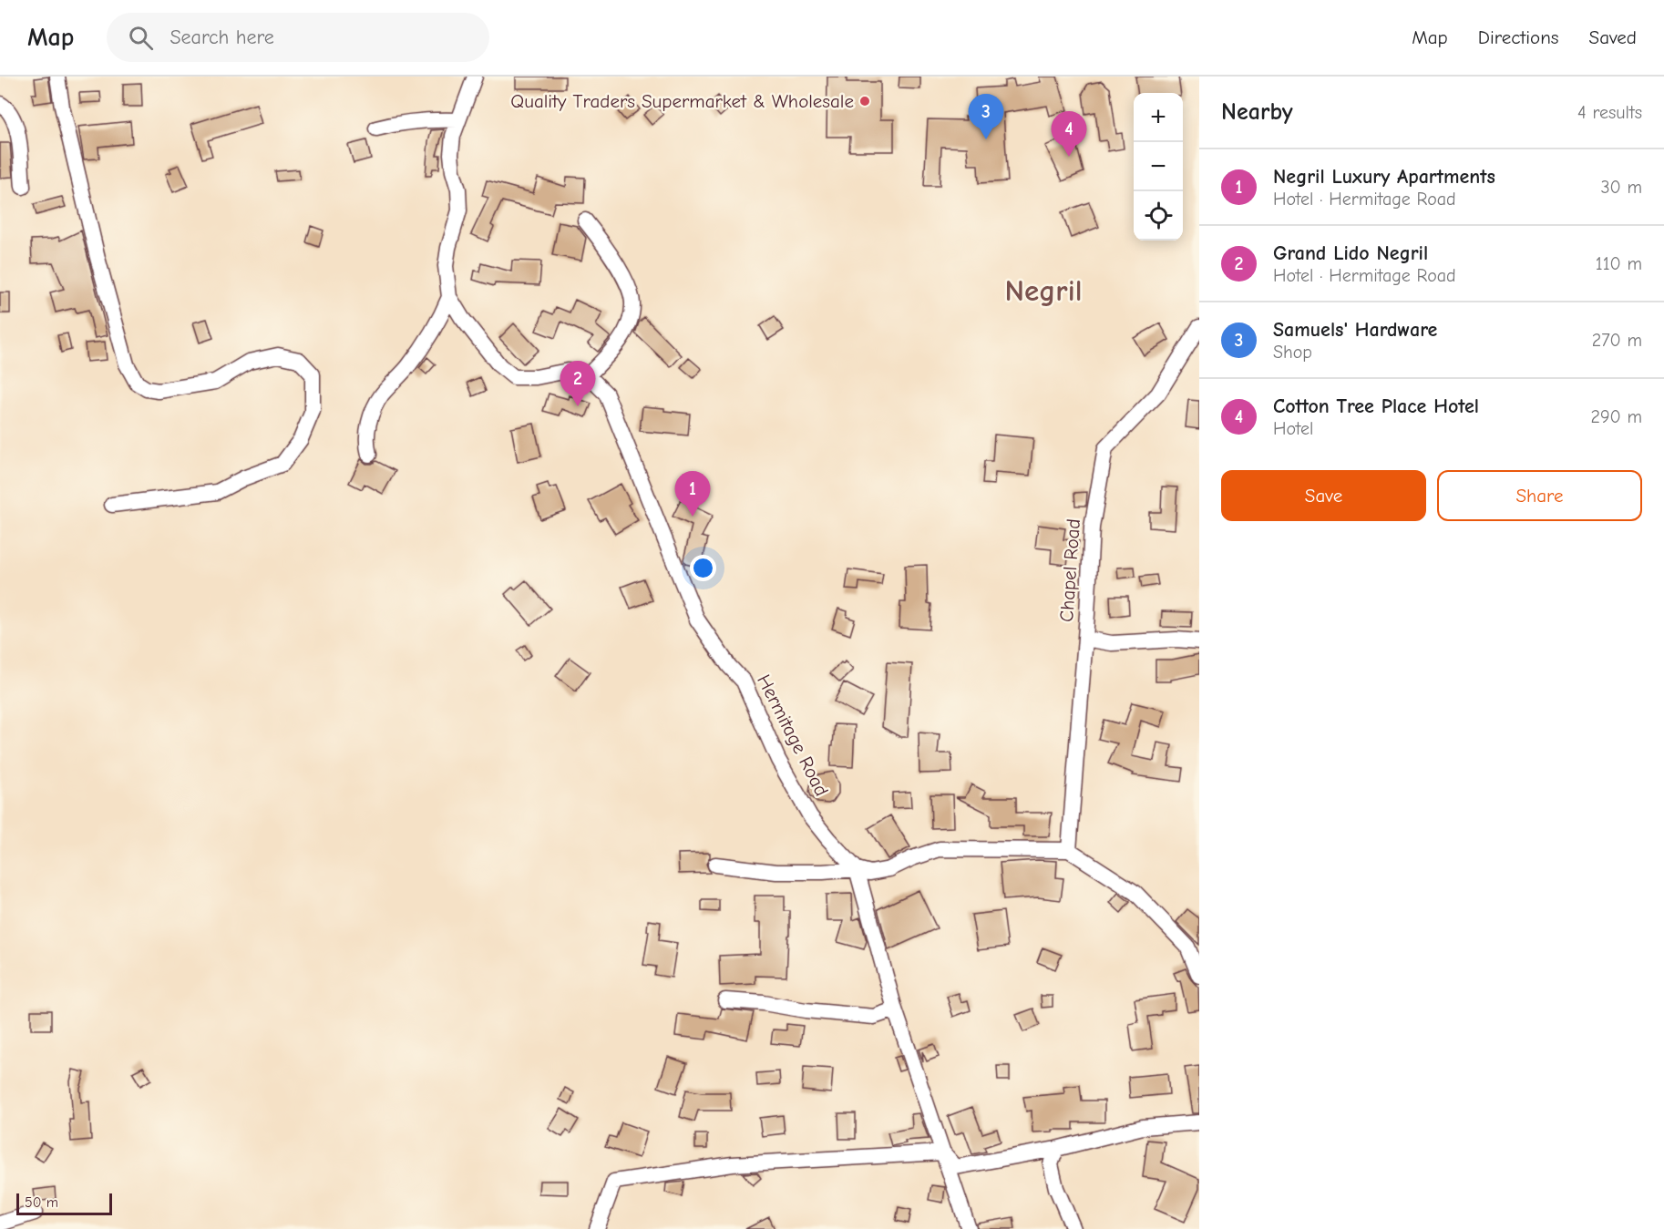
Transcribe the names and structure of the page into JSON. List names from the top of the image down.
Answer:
{
  "streets": {
    "street": ["Chapel Road", "Hermitage Road"]
  },
  "districts": ["Negril"],
  "places": ["Quality Traders Supermarket & Wholesale"],
  "scale_bar": "50 m",
  "page": {
    "header": "Map",
    "search": "Search here",
    "nav": ["Map", "Directions", "Saved"],
    "heading": ["Nearby", "4 results"],
    "map_buttons": ["+", "−"],
    "pins": [
      "3",
      "4",
      "2",
      "1"
    ],
    "list": [
      {
        "mark": "1",
        "name": "Negril Luxury Apartments",
        "note": "Hotel · Hermitage Road",
        "value": "30 m"
      },
      {
        "mark": "2",
        "name": "Grand Lido Negril",
        "note": "Hotel · Hermitage Road",
        "value": "110 m"
      },
      {
        "mark": "3",
        "name": "Samuels' Hardware",
        "note": "Shop",
        "value": "270 m"
      },
      {
        "mark": "4",
        "name": "Cotton Tree Place Hotel",
        "note": "Hotel",
        "value": "290 m"
      }
    ],
    "buttons": ["Save", "Share"],
    "scale": "50 m"
  }
}
